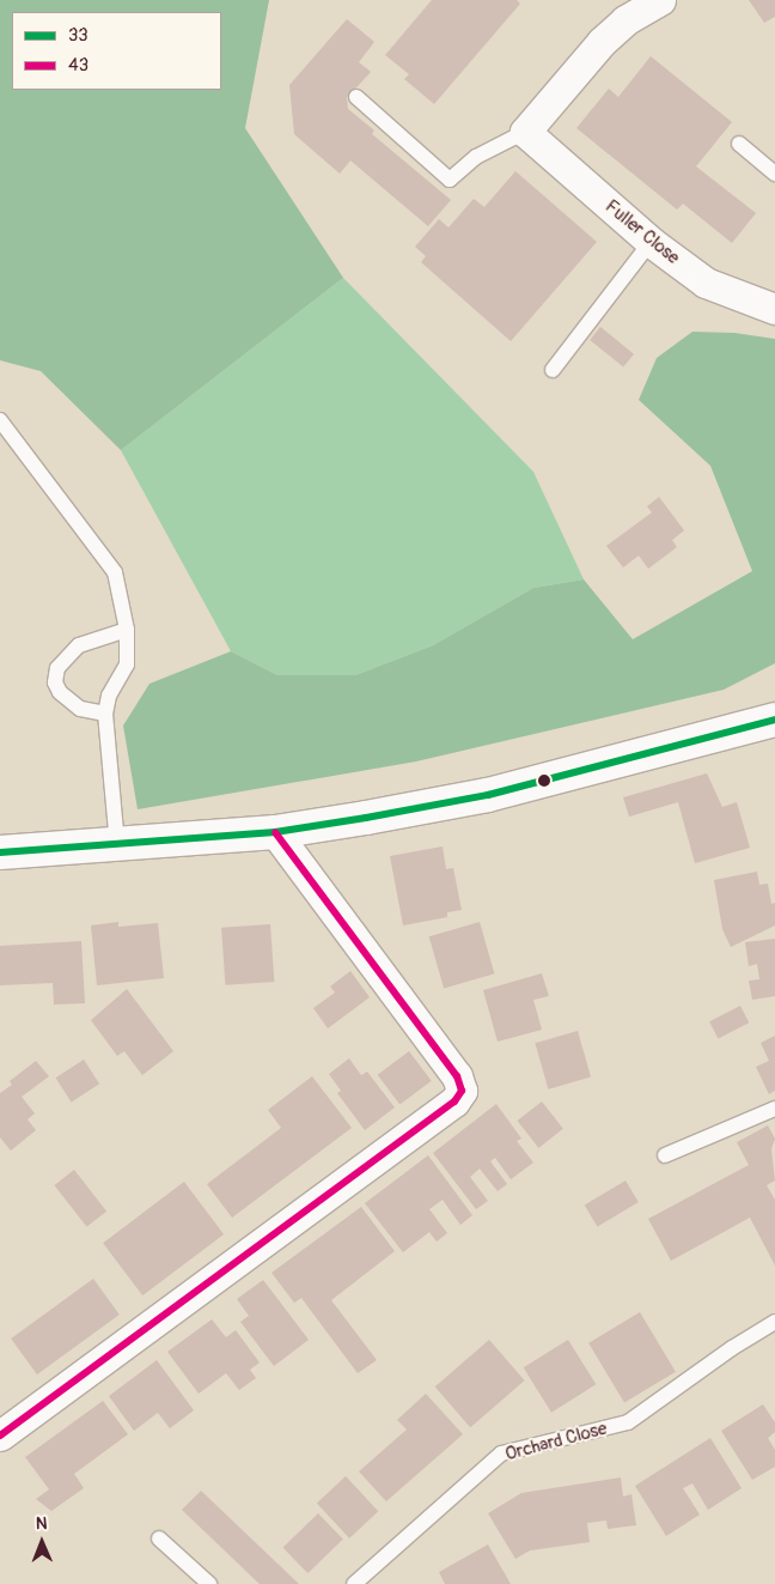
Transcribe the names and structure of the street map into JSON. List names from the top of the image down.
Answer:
{
  "streets": {
    "street": ["Fuller Close"],
    "lane": ["Orchard Close"]
  },
  "lines": ["transit line 33", "transit line 43"],
  "legend": ["33", "43"],
  "north": "top"
}
